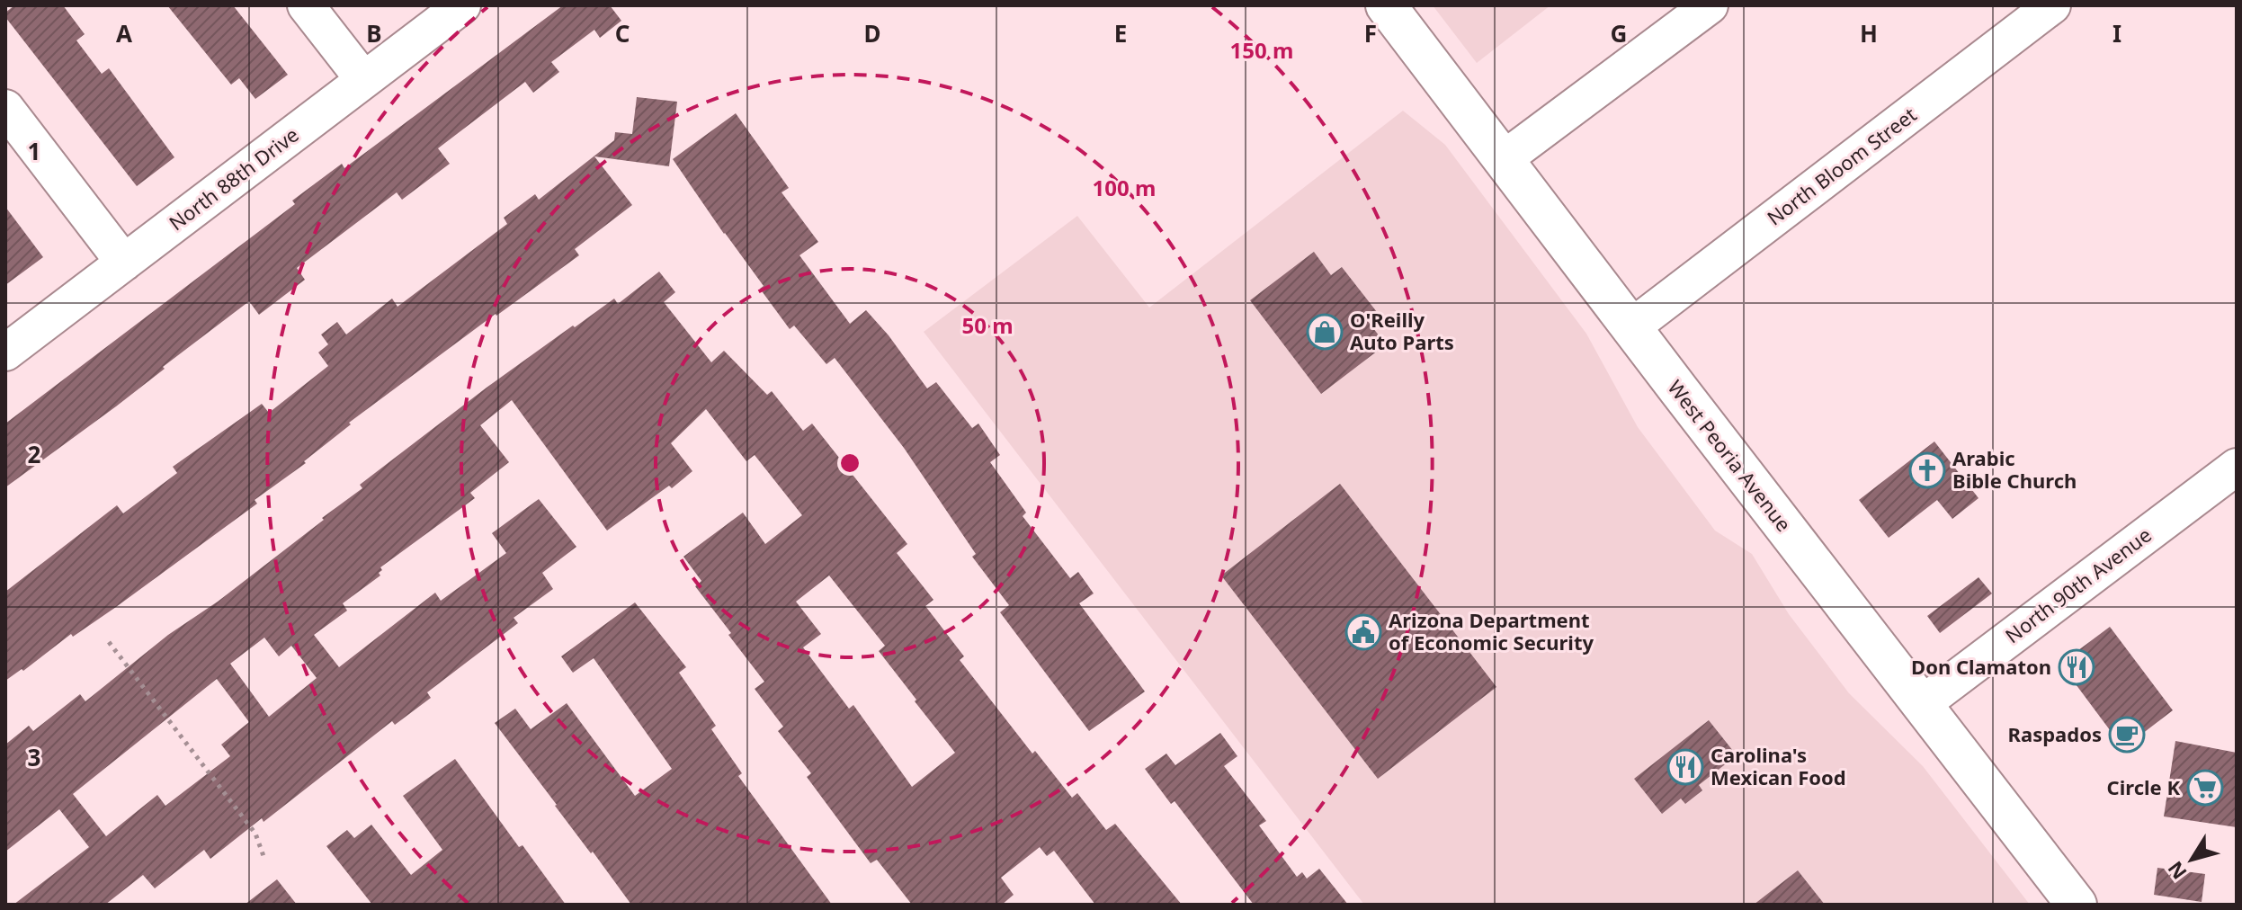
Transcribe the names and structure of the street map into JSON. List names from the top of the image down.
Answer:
{
  "streets": {
    "main road": ["West Peoria Avenue"],
    "street": ["North Bloom Street", "North 88th Drive", "North 90th Avenue"]
  },
  "crossings": [
    ["North Bloom Street", "West Peoria Avenue"],
    ["West Peoria Avenue", "North 90th Avenue"]
  ],
  "places": {
    "shop": ["O'Reilly Auto Parts"],
    "church": ["Arabic Bible Church"],
    "public building": ["Arizona Department of Economic Security"],
    "restaurant": ["Don Clamaton", "Carolina's Mexican Food"],
    "cafe": ["Raspados"],
    "supermarket": ["Circle K"]
  },
  "north": "bottom left",
  "grid": {
    "columns": [
      "A",
      "B",
      "C",
      "D",
      "E",
      "F",
      "G",
      "H",
      "I"
    ],
    "rows": ["1", "2", "3"]
  },
  "rings": ["150 m", "100 m", "50 m"]
}
